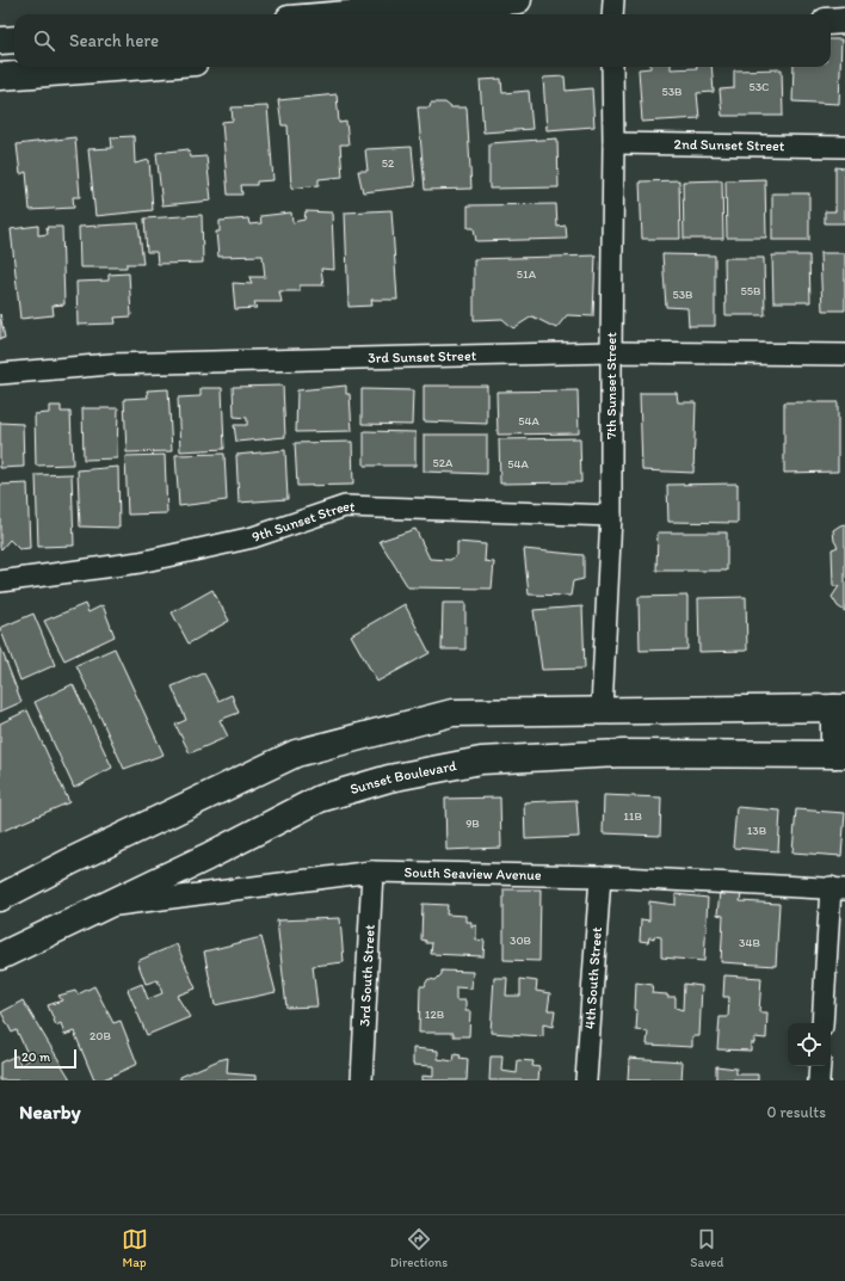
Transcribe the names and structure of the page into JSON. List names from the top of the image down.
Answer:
{
  "streets": {
    "main road": ["Sunset Boulevard"],
    "street": [
      "2nd Sunset Street",
      "3rd Sunset Street",
      "7th Sunset Street",
      "9th Sunset Street",
      "South Seaview Avenue",
      "3rd South Street",
      "4th South Street"
    ]
  },
  "crossings": [
    ["2nd Sunset Street", "7th Sunset Street"],
    ["3rd Sunset Street", "7th Sunset Street"],
    ["7th Sunset Street", "9th Sunset Street"],
    ["Sunset Boulevard", "South Seaview Avenue"],
    ["South Seaview Avenue", "3rd South Street"],
    ["South Seaview Avenue", "4th South Street"]
  ],
  "house_numbers": [
    "53C",
    "53B",
    "52",
    "51A",
    "55B",
    "53B",
    "54A",
    "52A",
    "54A",
    "11B",
    "9B",
    "13B",
    "30B",
    "34B",
    "12B",
    "20B"
  ],
  "scale_bar": "20 m",
  "page": {
    "search": "Search here",
    "scale": "20 m",
    "heading": ["Nearby", "0 results"],
    "nav": ["Map", "Directions", "Saved"]
  }
}
